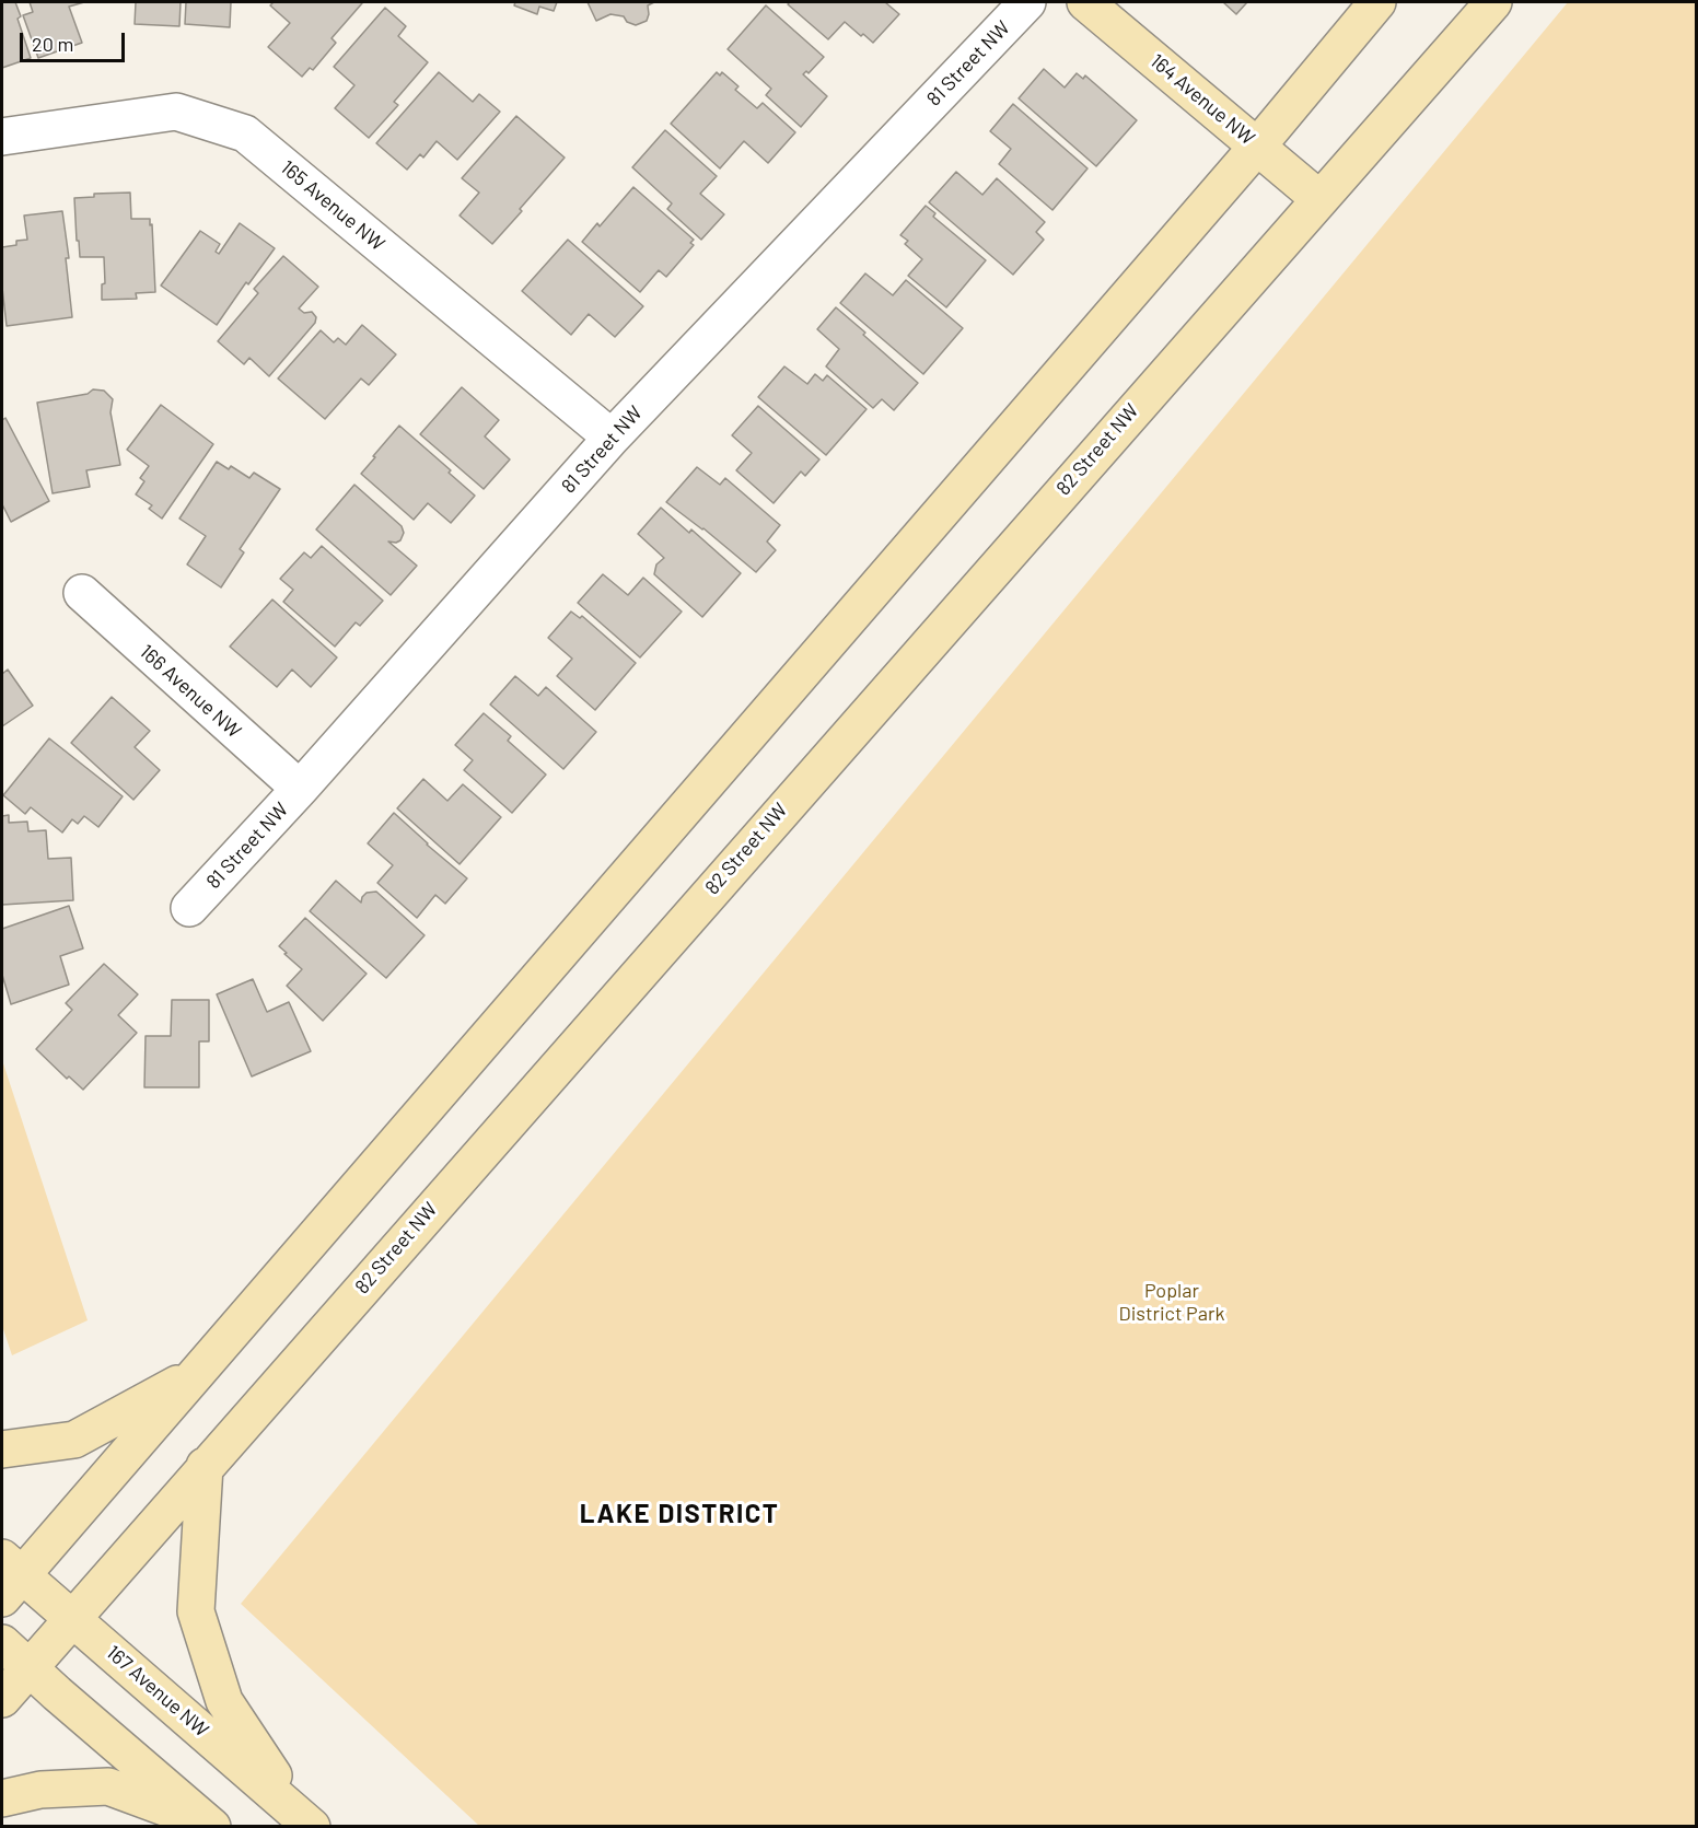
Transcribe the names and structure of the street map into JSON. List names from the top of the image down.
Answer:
{
  "streets": {
    "main road": ["164 Avenue NW", "82 Street NW", "167 Avenue NW"],
    "street": ["81 Street NW", "165 Avenue NW", "166 Avenue NW"]
  },
  "crossings": [
    ["81 Street NW", "165 Avenue NW"],
    ["81 Street NW", "166 Avenue NW"],
    ["164 Avenue NW", "82 Street NW"],
    ["82 Street NW", "167 Avenue NW"]
  ],
  "districts": ["LAKE DISTRICT"],
  "parks": ["Poplar District Park"],
  "scale_bar": "20 m"
}
